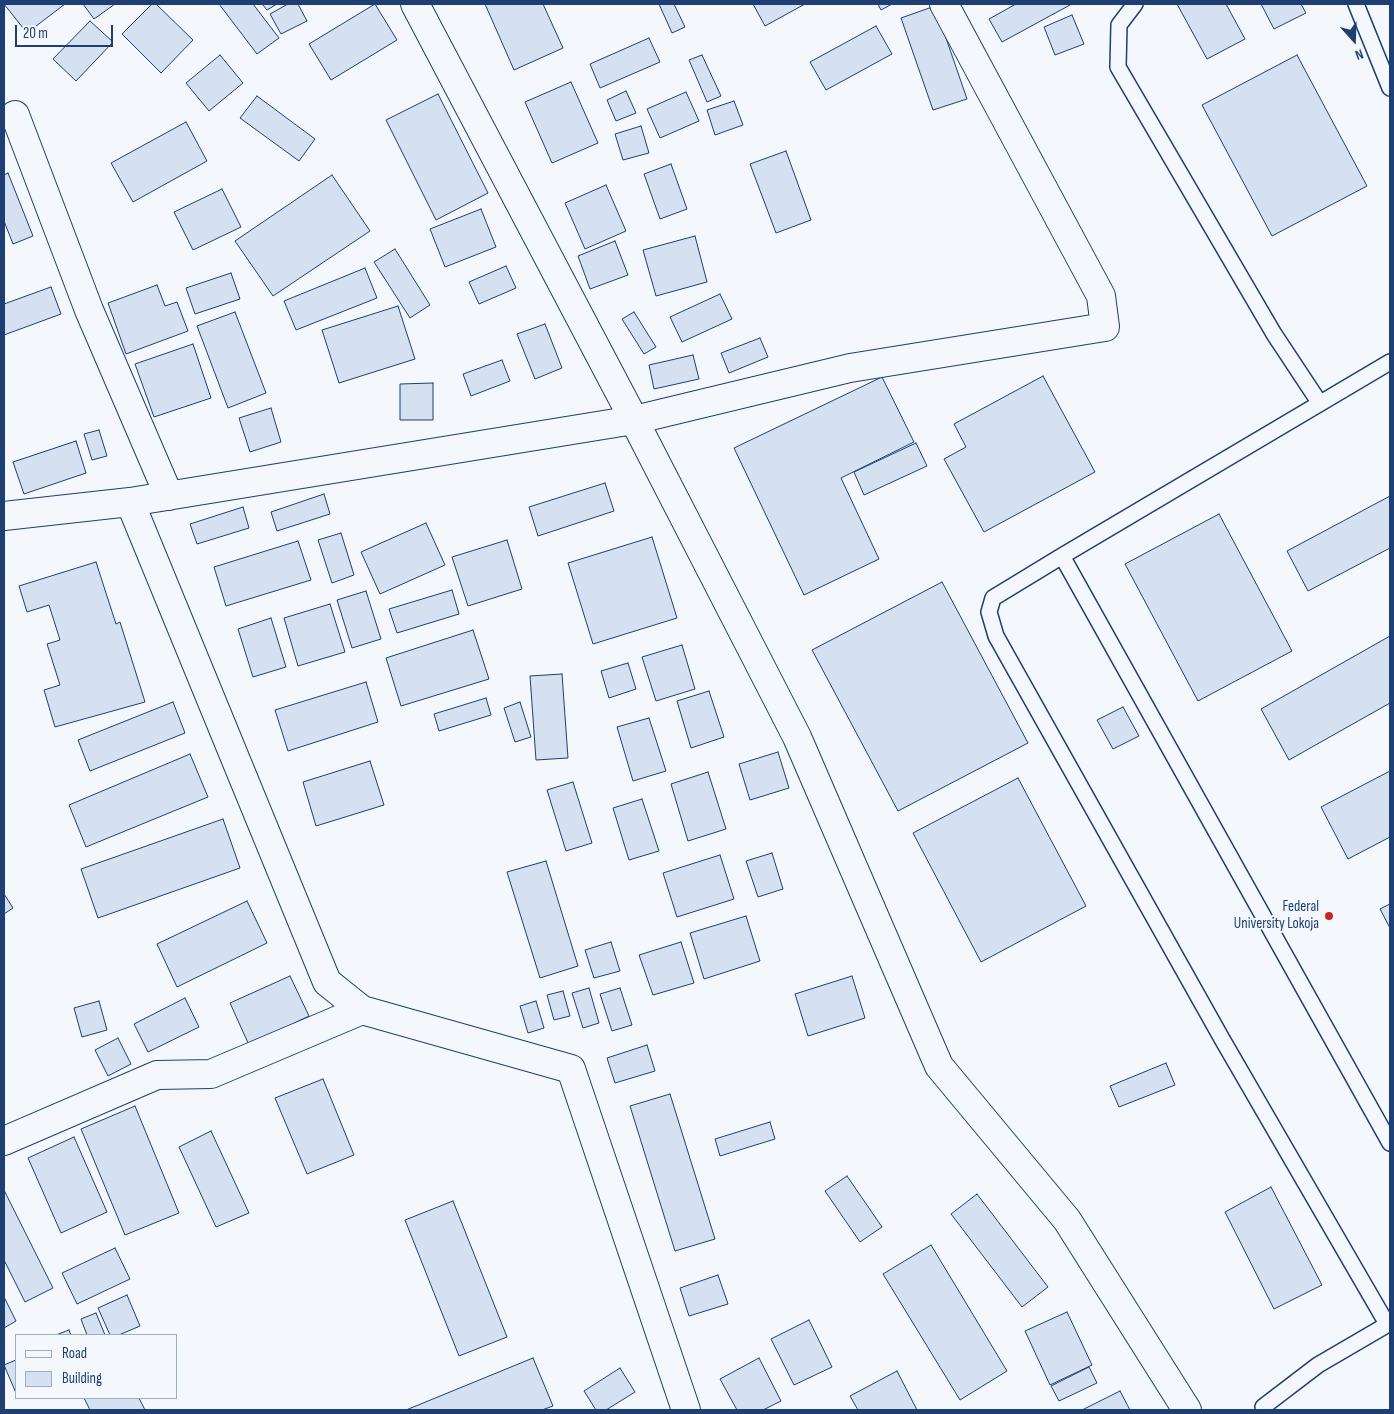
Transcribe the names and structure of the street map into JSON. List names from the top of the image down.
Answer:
{
  "places": ["Federal University Lokoja"],
  "legend": ["Road", "Building"],
  "scale_bar": "20 m",
  "north": "bottom"
}
